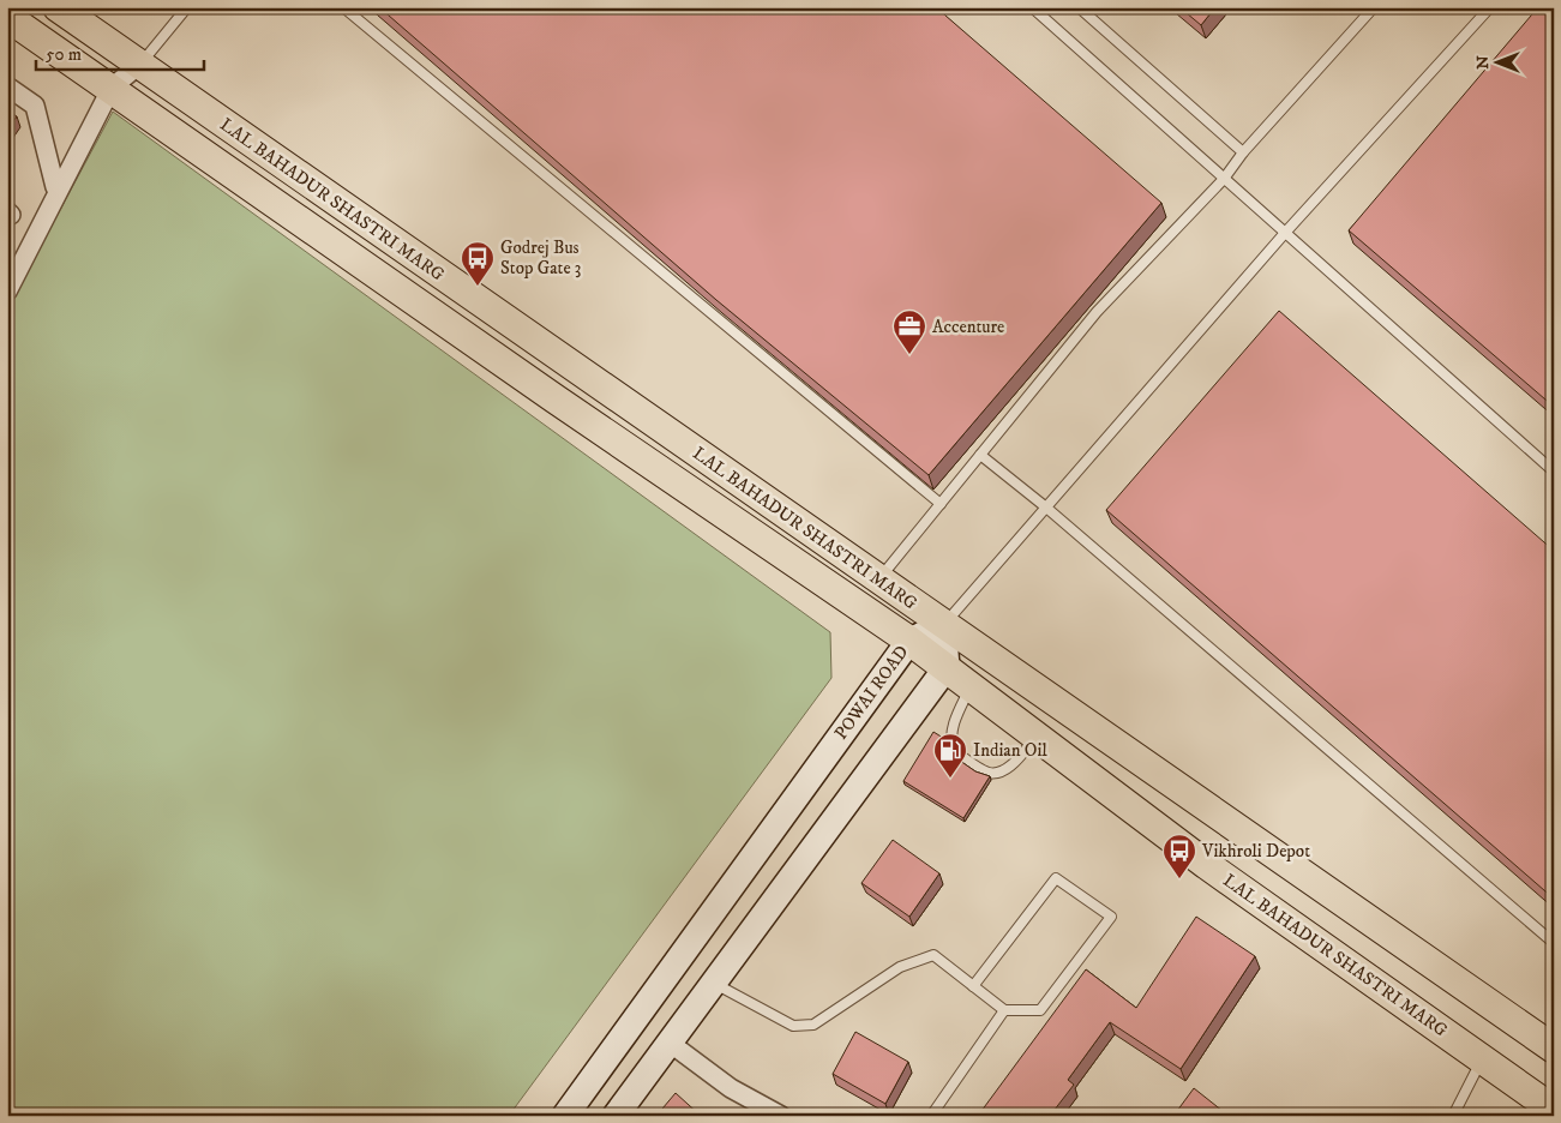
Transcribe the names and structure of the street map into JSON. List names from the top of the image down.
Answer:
{
  "streets": {
    "main road": ["LAL BAHADUR SHASTRI MARG", "POWAI ROAD"]
  },
  "crossings": [
    ["LAL BAHADUR SHASTRI MARG", "POWAI ROAD"]
  ],
  "places": {
    "bus stop": ["Godrej Bus Stop Gate 3", "Vikhroli Depot"],
    "office": ["Accenture"],
    "fuel station": ["Indian Oil"]
  },
  "scale_bar": "50 m",
  "north": "left"
}
